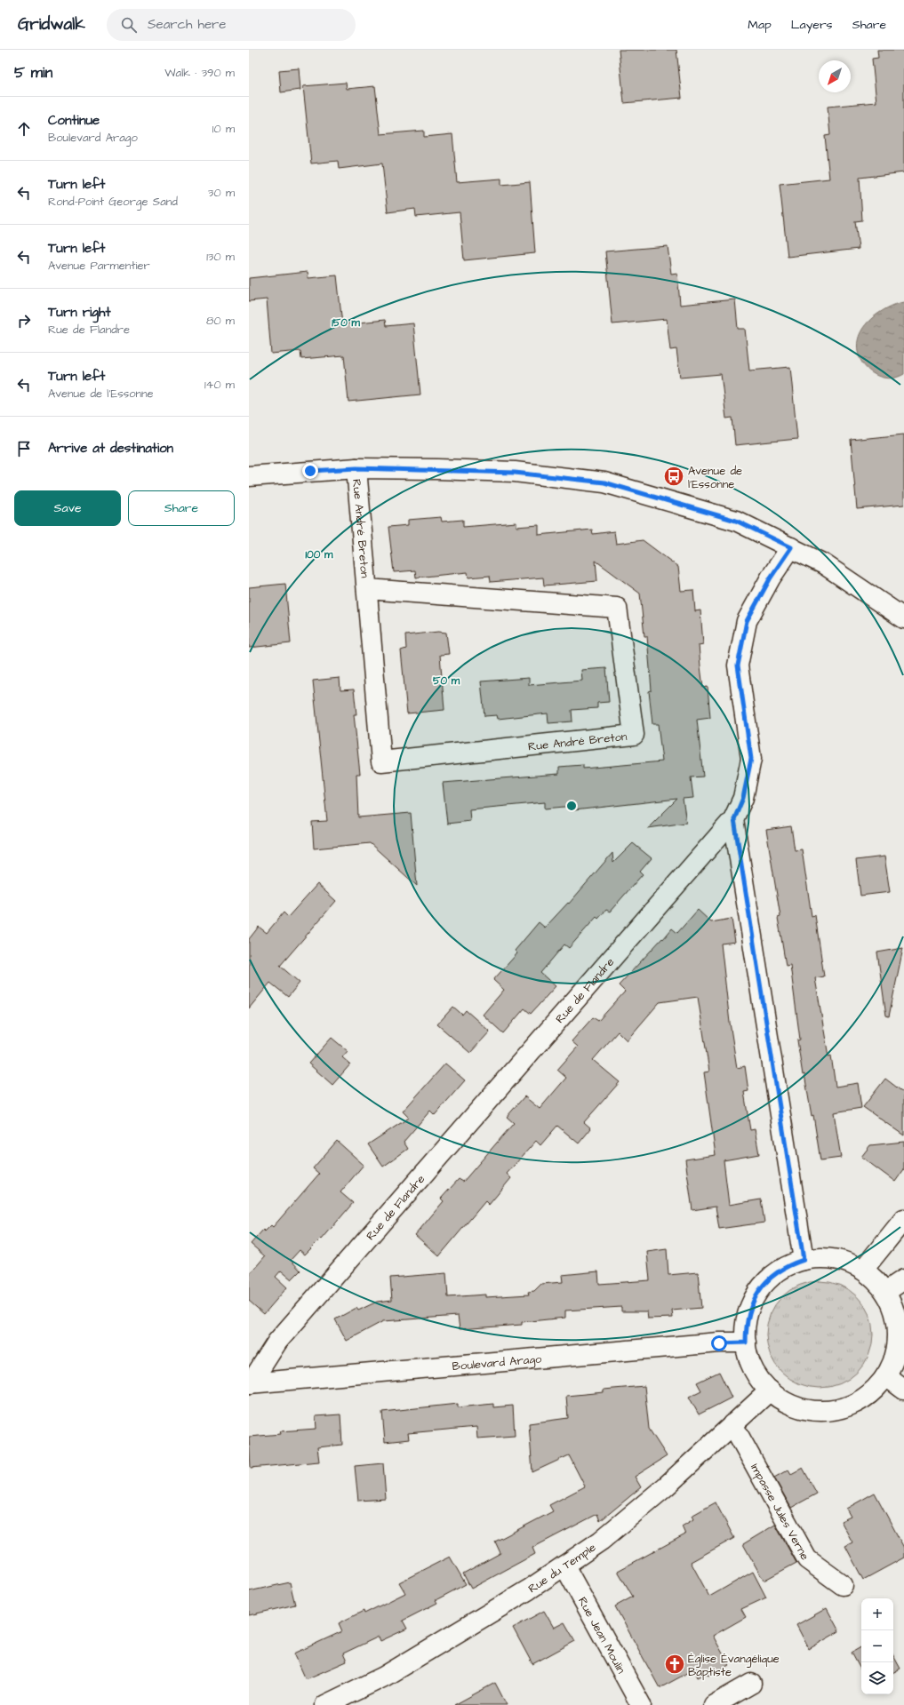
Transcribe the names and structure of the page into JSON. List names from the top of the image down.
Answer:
{
  "streets": {
    "street": [
      "Rue André Breton",
      "Rue de Flandre",
      "Boulevard Arago",
      "Impasse Jules Verne",
      "Rue du Temple",
      "Rue Jean Moulin"
    ]
  },
  "crossings": [
    ["Rue de Flandre", "Boulevard Arago"],
    ["Impasse Jules Verne", "Rue du Temple"],
    ["Rue du Temple", "Rue Jean Moulin"]
  ],
  "places": {
    "bus stop": ["Avenue de l'Essonne"],
    "church": ["Église Évangélique Baptiste"]
  },
  "north": "bottom left",
  "page": {
    "header": "Gridwalk",
    "search": "Search here",
    "nav": ["Map", "Layers", "Share"],
    "heading": ["5 min", "Walk · 390 m"],
    "list": [
      ["Continue", "Boulevard Arago", "10 m"],
      ["Turn left", "Rond-Point George Sand", "30 m"],
      ["Turn left", "Avenue Parmentier", "130 m"],
      ["Turn right", "Rue de Flandre", "80 m"],
      ["Turn left", "Avenue de l'Essonne", "140 m"],
      "Arrive at destination"
    ],
    "buttons": ["Save", "Share"],
    "map_buttons": ["+", "−"]
  },
  "rings": ["150 m", "100 m", "50 m"]
}
